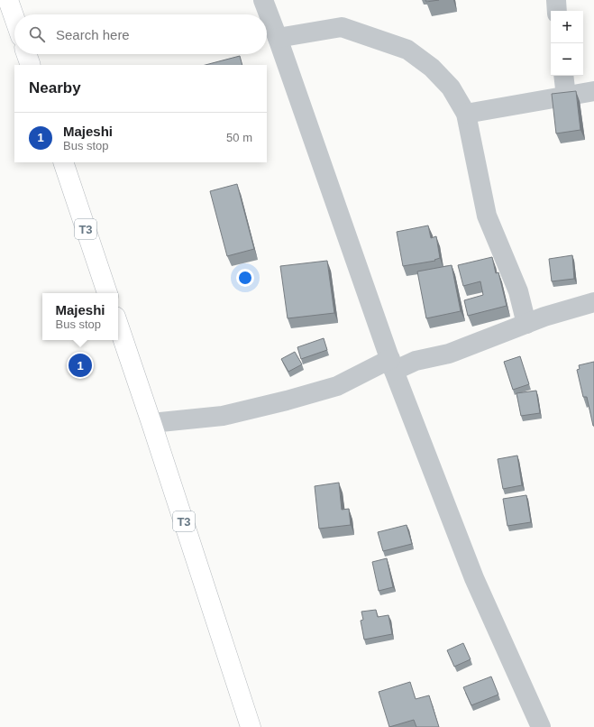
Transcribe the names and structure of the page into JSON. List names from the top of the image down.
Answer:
{
  "streets": {
    "highway": ["T3"]
  },
  "page": {
    "map_buttons": ["+", "−"],
    "search": "Search here",
    "heading": "Nearby",
    "list": [
      {
        "mark": "1",
        "name": "Majeshi",
        "note": "Bus stop",
        "value": "50 m"
      }
    ],
    "popup": ["Majeshi", "Bus stop"],
    "pins": "1"
  }
}
